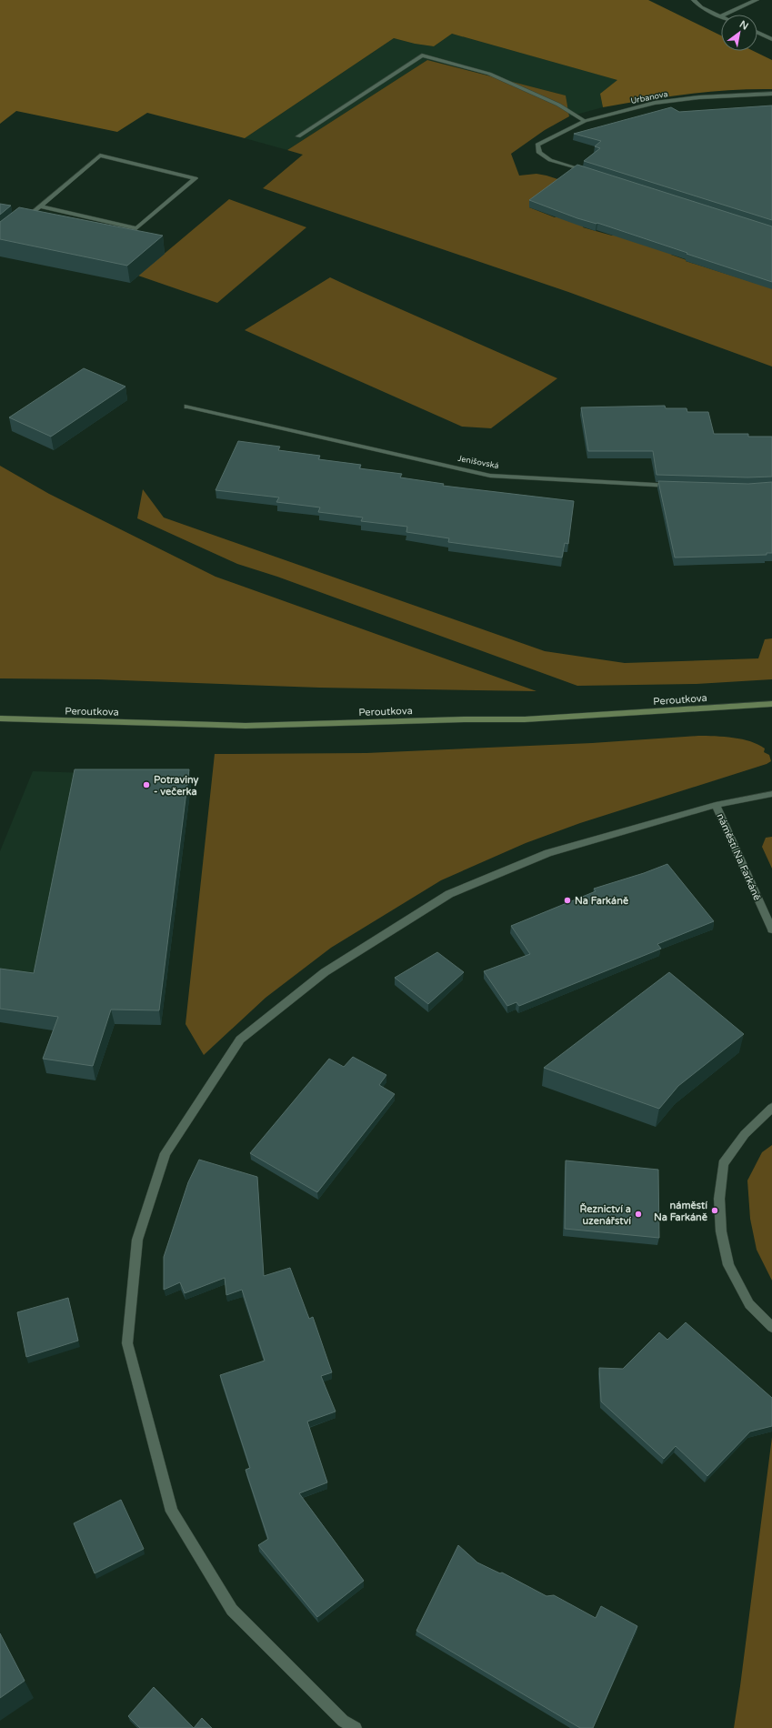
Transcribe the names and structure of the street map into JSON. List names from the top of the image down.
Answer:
{
  "streets": {
    "street": [
      "Urbanova",
      "Jenišovská",
      "Peroutkova",
      "náměstí Na Farkáně"
    ]
  },
  "places": [
    "Potraviny - večerka",
    "Na Farkáně",
    "náměstí Na Farkáně",
    "Řeznictví a uzenářství"
  ],
  "north": "top right"
}
